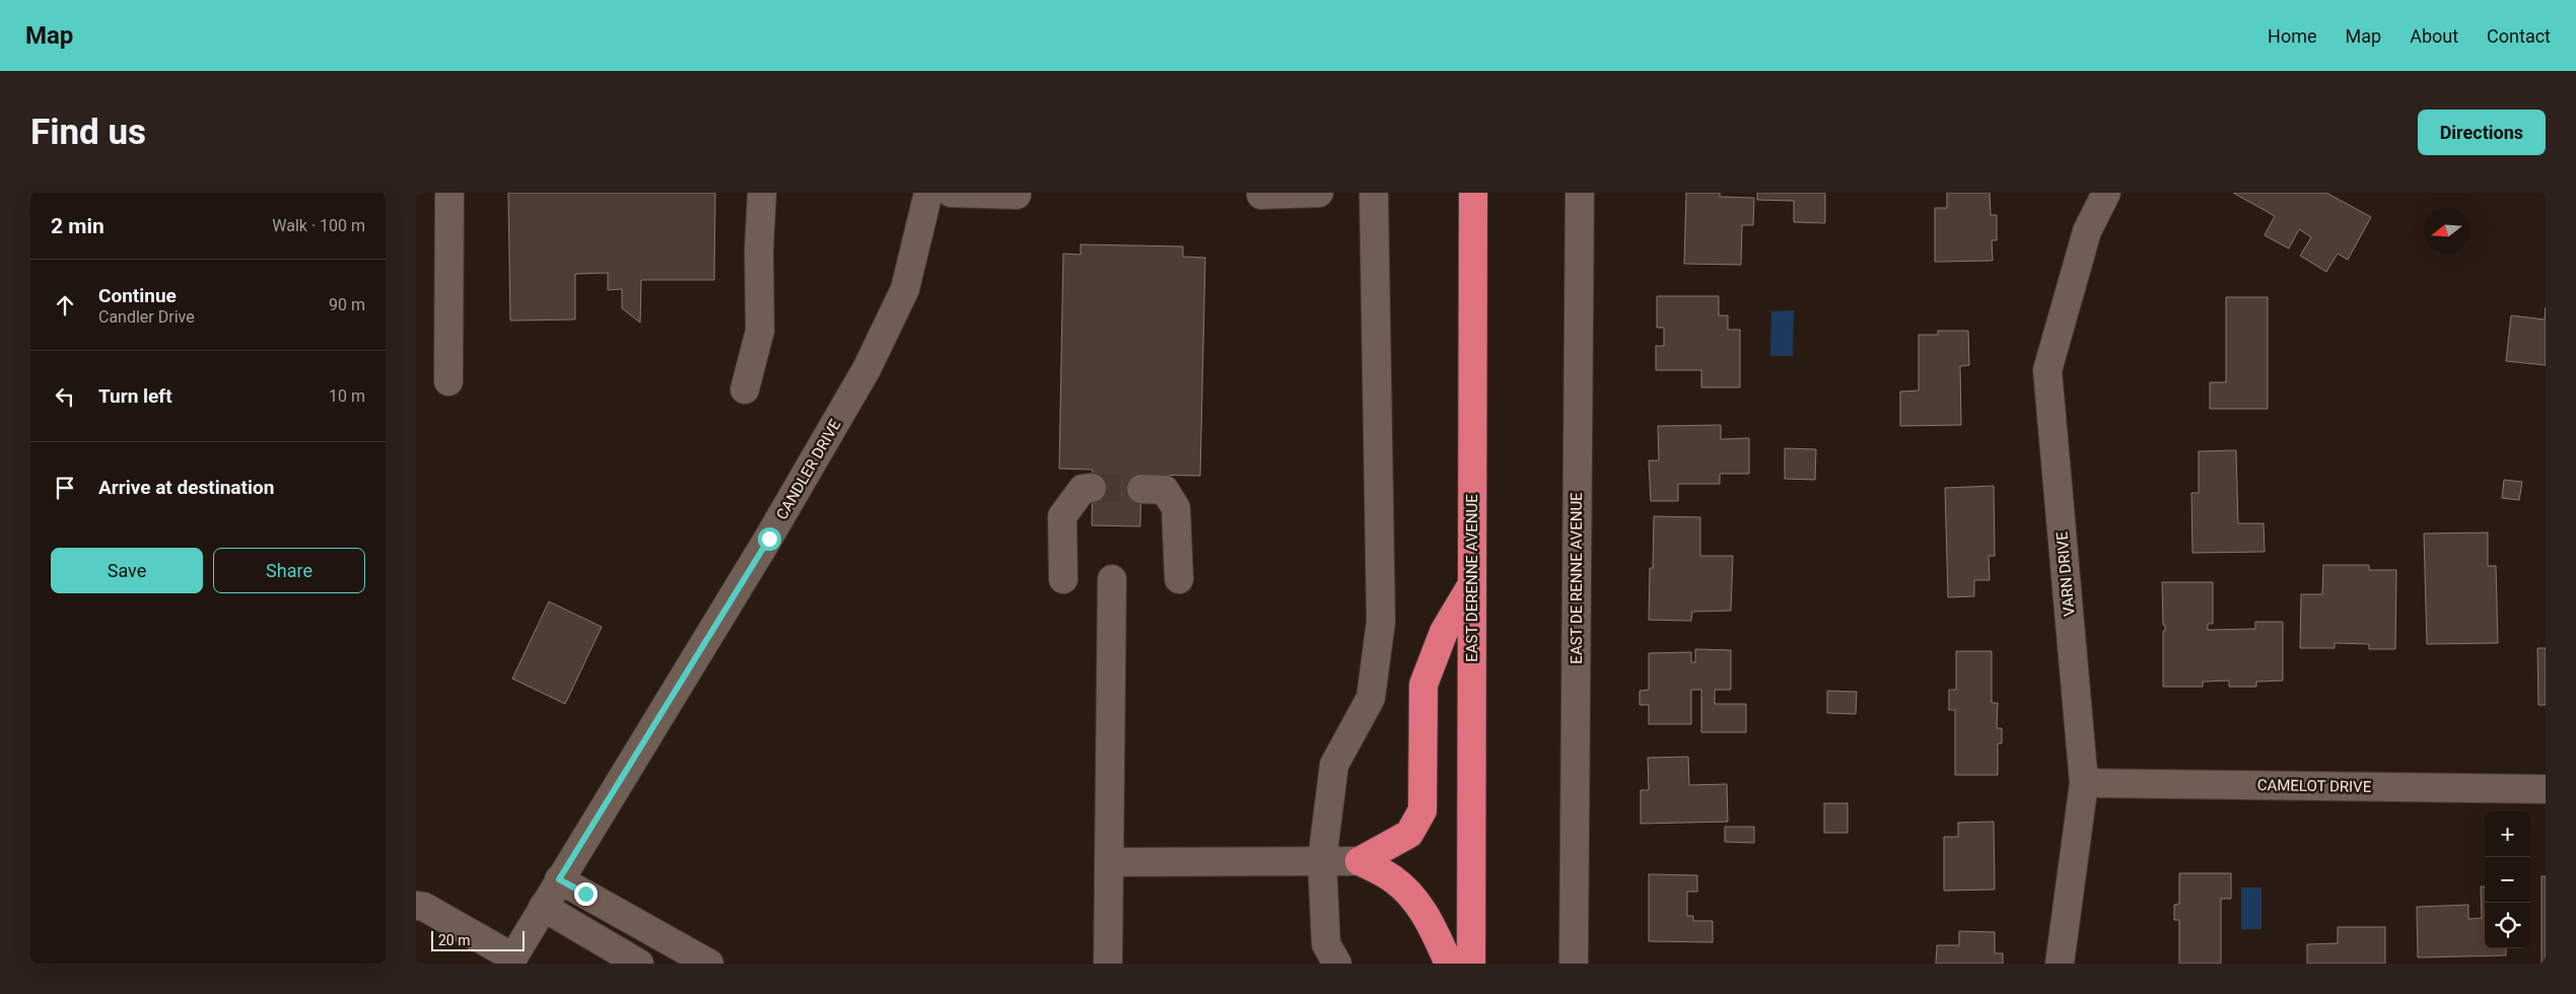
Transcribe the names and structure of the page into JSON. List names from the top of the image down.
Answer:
{
  "streets": {
    "highway": ["EAST DERENNE AVENUE"],
    "street": [
      "CANDLER DRIVE",
      "VARN DRIVE",
      "EAST DE RENNE AVENUE",
      "CAMELOT DRIVE"
    ]
  },
  "crossings": [
    ["VARN DRIVE", "CAMELOT DRIVE"]
  ],
  "scale_bar": "20 m",
  "north": "left",
  "page": {
    "header": "Map",
    "nav": [
      "Home",
      "Map",
      "About",
      "Contact"
    ],
    "buttons": [
      "Directions",
      ["Save", "Share"]
    ],
    "title": "Find us",
    "heading": ["2 min", "Walk · 100 m"],
    "list": [
      ["Continue", "Candler Drive", "90 m"],
      ["Turn left", "10 m"],
      "Arrive at destination"
    ],
    "map_buttons": ["+", "−"],
    "scale": "20 m"
  }
}
